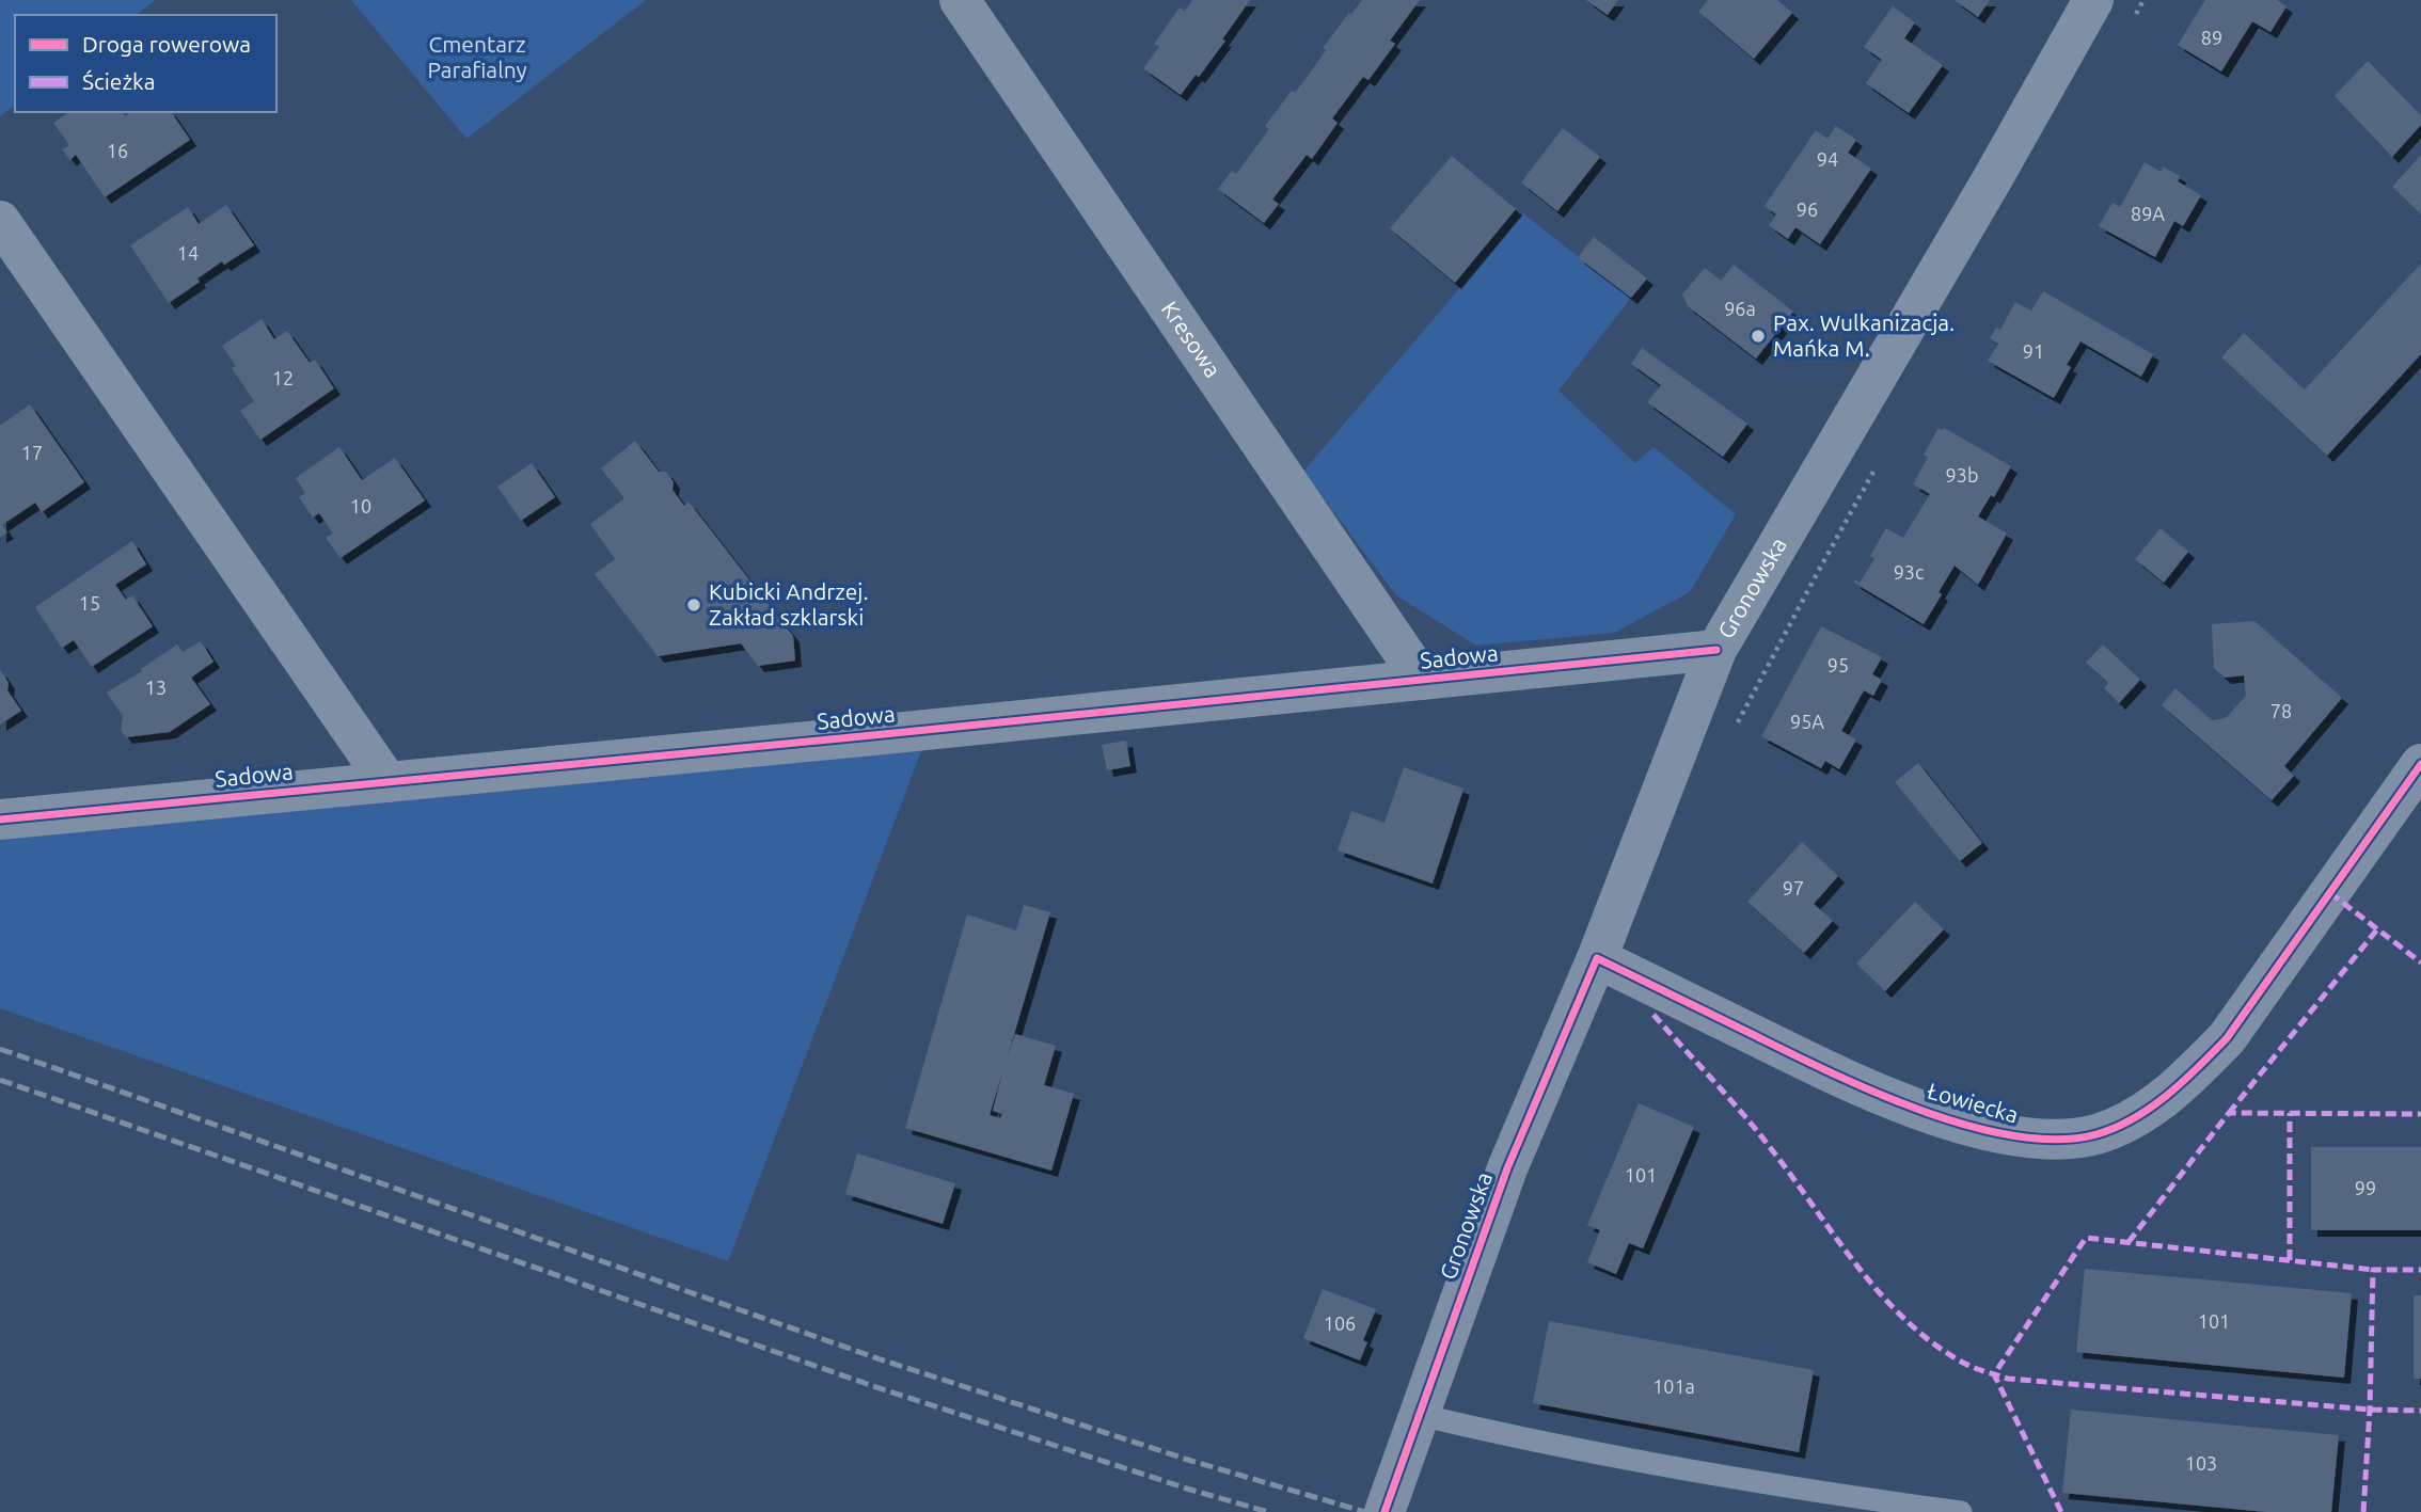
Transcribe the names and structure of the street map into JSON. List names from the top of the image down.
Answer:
{
  "streets": {
    "street": [
      "Kresowa",
      "Gronowska",
      "Sadowa",
      "Łowiecka"
    ]
  },
  "crossings": [
    ["Kresowa", "Sadowa"],
    ["Gronowska", "Sadowa"],
    ["Gronowska", "Łowiecka"]
  ],
  "parks": ["Cmentarz Parafialny"],
  "places": ["Pax. Wulkanizacja. Mańka M.", "Kubicki Andrzej. Zakład szklarski"],
  "house_numbers": [
    "89",
    "16",
    "94",
    "96",
    "89A",
    "14",
    "96a",
    "91",
    "12",
    "17",
    "93b",
    "10",
    "93c",
    "15",
    "95",
    "13",
    "78",
    "95A",
    "97",
    "101",
    "99",
    "101",
    "106",
    "101a",
    "103"
  ],
  "legend": ["Droga rowerowa", "Ścieżka"]
}
